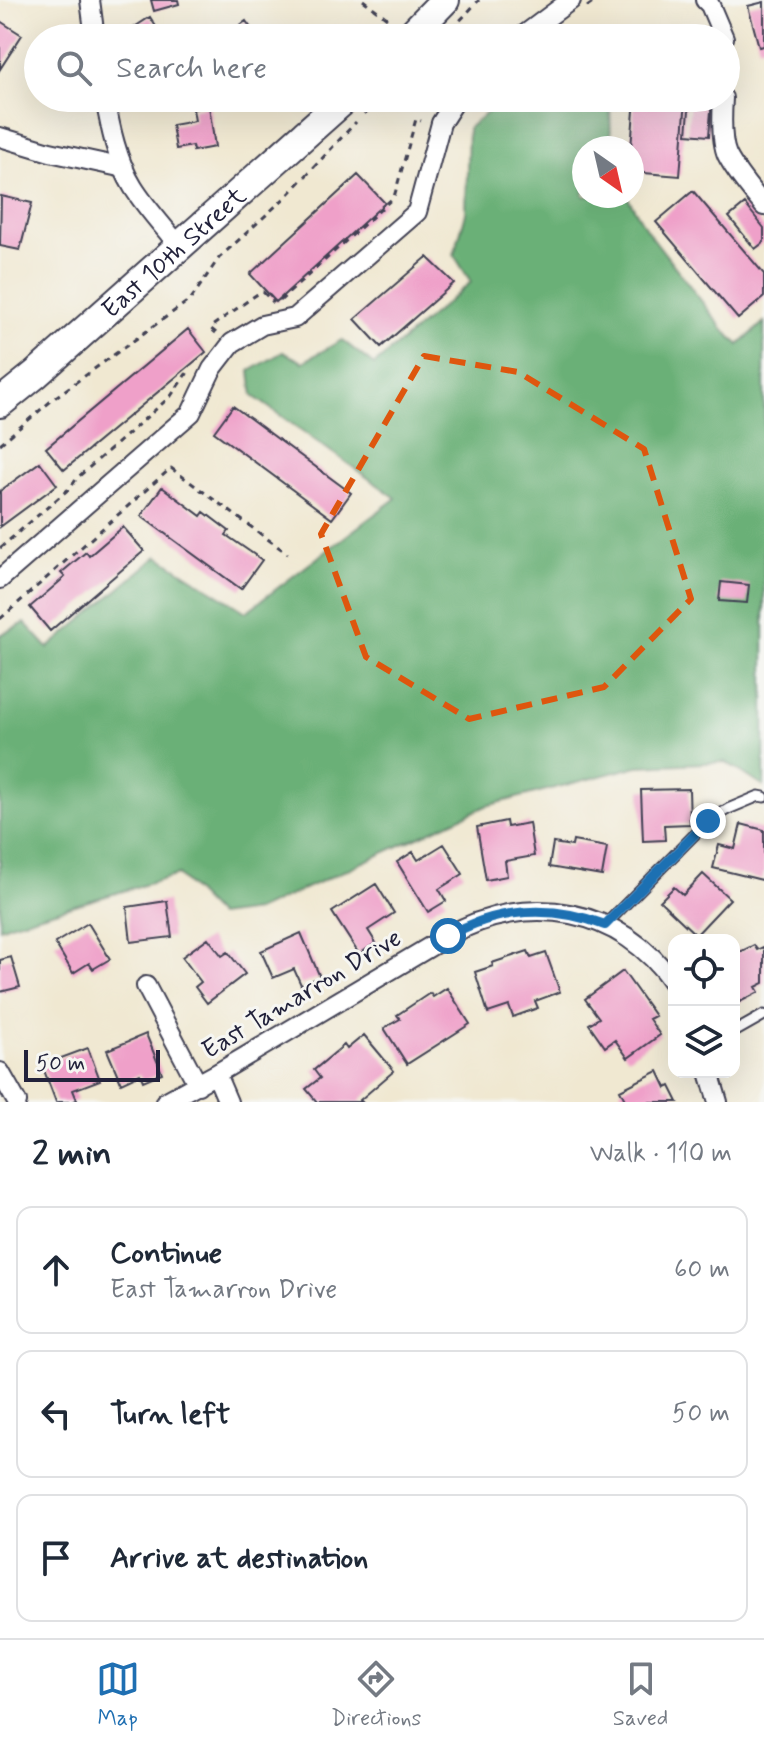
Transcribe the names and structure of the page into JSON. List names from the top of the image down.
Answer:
{
  "streets": {
    "main road": ["East 10th Street"],
    "street": ["East Tamarron Drive"]
  },
  "scale_bar": "50 m",
  "north": "bottom right",
  "page": {
    "search": "Search here",
    "scale": "50 m",
    "heading": ["2 min", "Walk · 110 m"],
    "list": [
      ["Continue", "East Tamarron Drive", "60 m"],
      ["Turn left", "50 m"],
      "Arrive at destination"
    ],
    "nav": ["Map", "Directions", "Saved"]
  }
}
